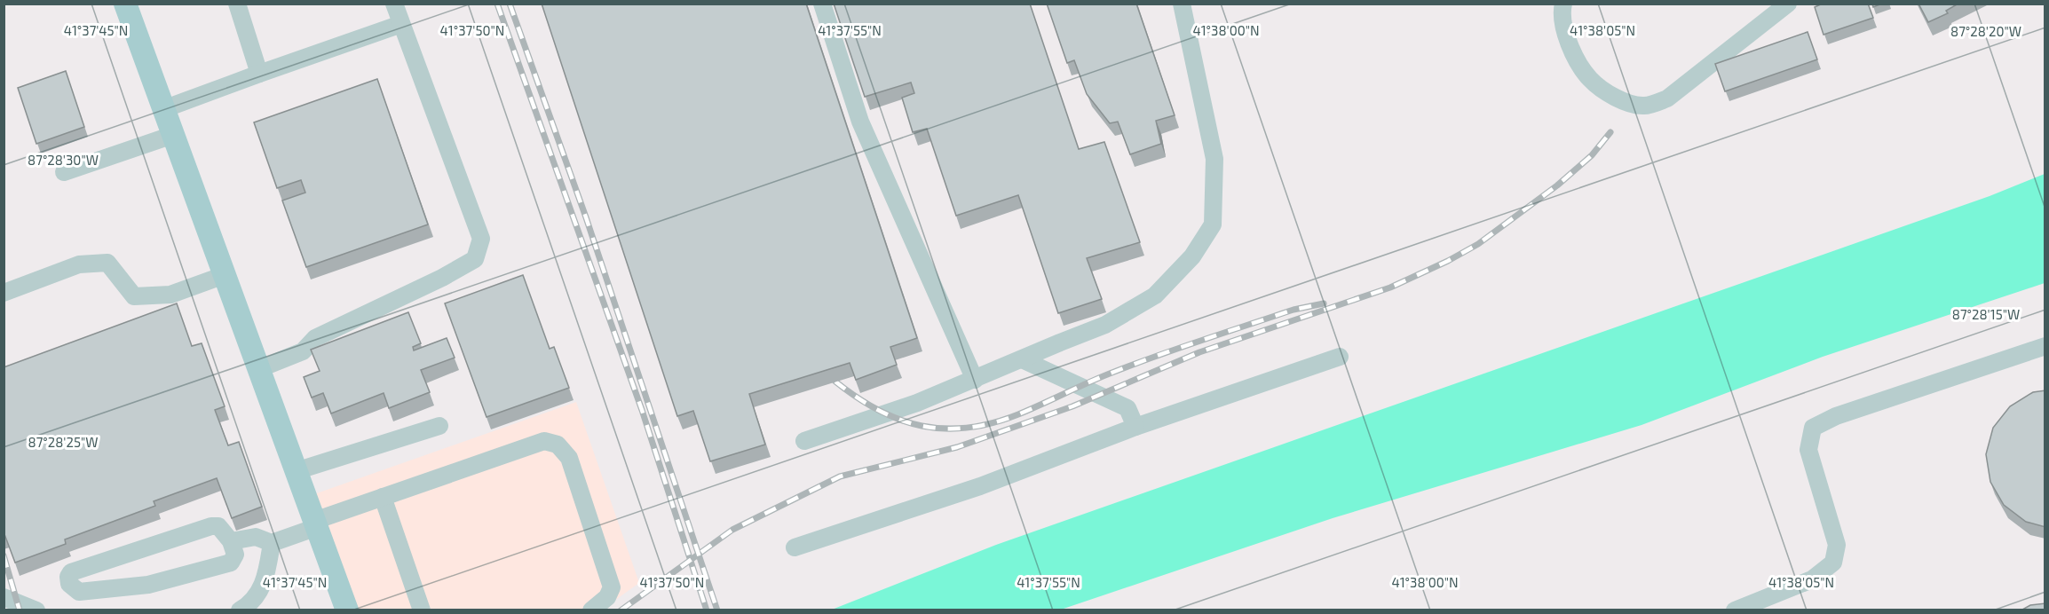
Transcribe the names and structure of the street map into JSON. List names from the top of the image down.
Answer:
{
  "coordinates": [
    "41°37'45\"N",
    "41°37'50\"N",
    "41°37'55\"N",
    "41°38'00\"N",
    "41°38'05\"N",
    "87°28'20\"W",
    "87°28'30\"W",
    "87°28'15\"W",
    "87°28'25\"W"
  ]
}
